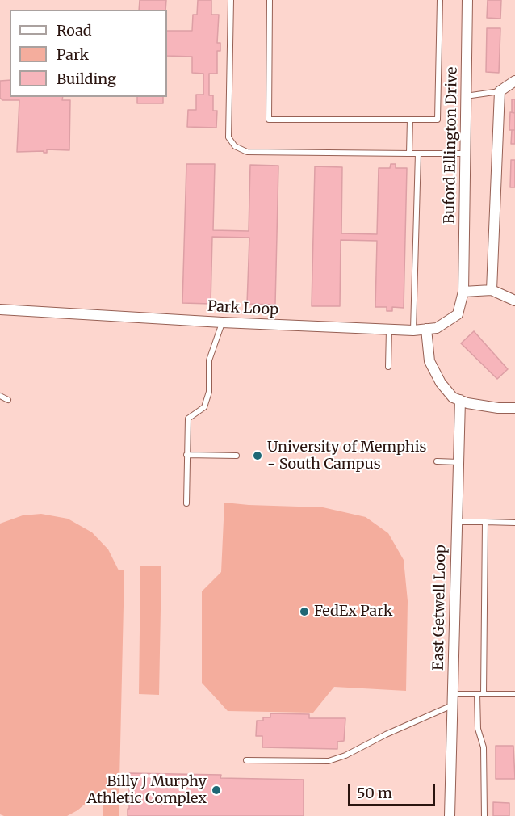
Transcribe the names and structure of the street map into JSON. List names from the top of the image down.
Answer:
{
  "streets": {
    "street": ["Buford Ellington Drive", "Park Loop", "East Getwell Loop"]
  },
  "crossings": [
    ["Buford Ellington Drive", "Park Loop"]
  ],
  "places": ["University of Memphis - South Campus", "FedEx Park", "Billy J Murphy Athletic Complex"],
  "legend": ["Road", "Park", "Building"],
  "scale_bar": "50 m"
}
